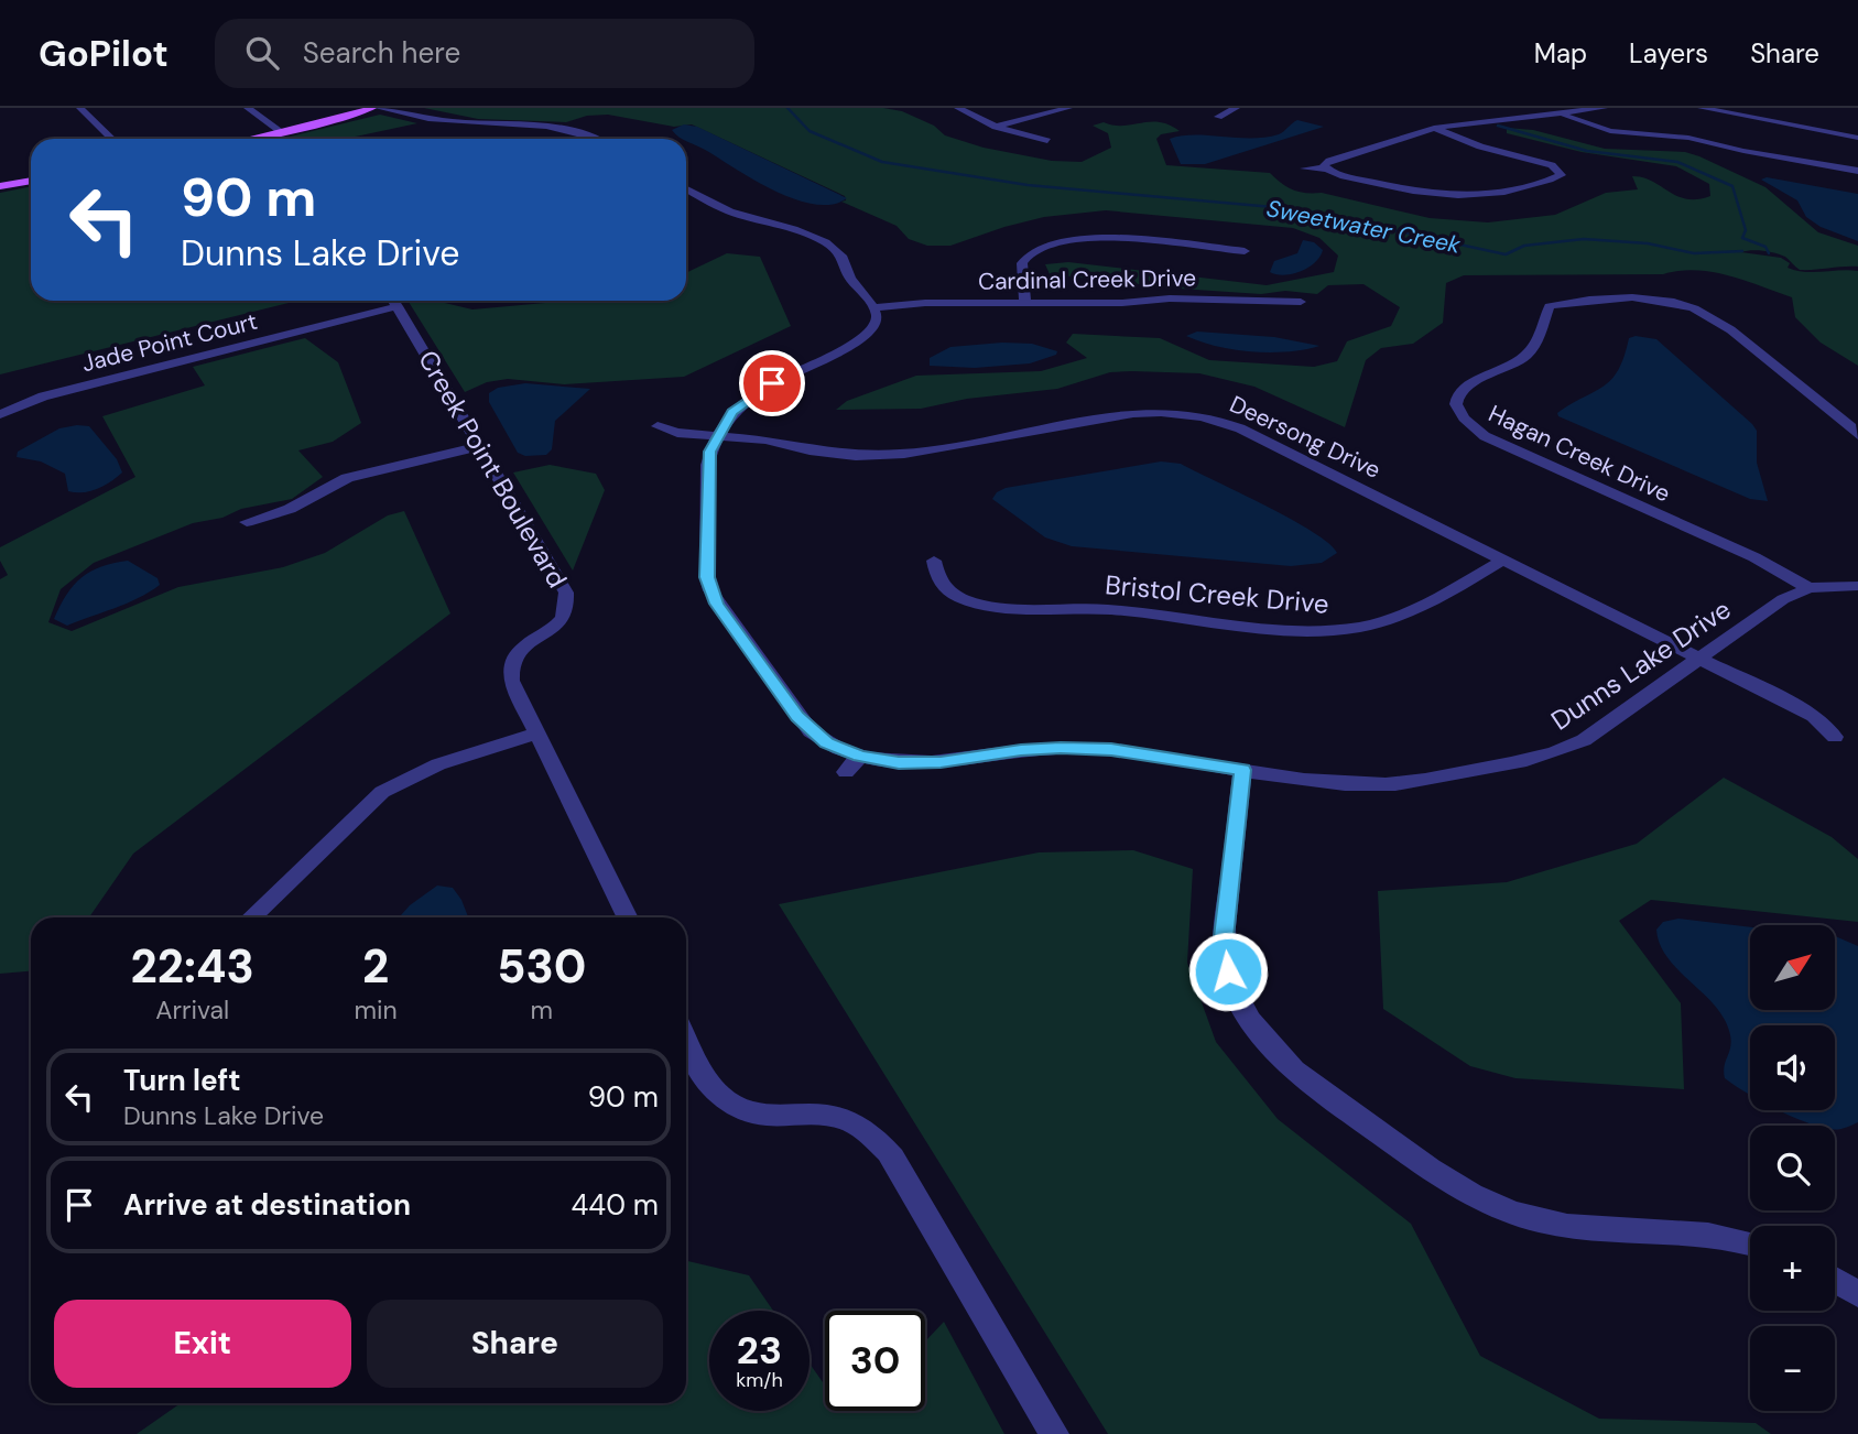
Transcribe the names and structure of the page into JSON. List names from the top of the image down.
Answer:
{
  "streets": {
    "street": [
      "Cardinal Creek Drive",
      "Jade Point Court",
      "Deersong Drive",
      "Hagan Creek Drive",
      "Creek Point Boulevard",
      "Bristol Creek Drive",
      "Dunns Lake Drive"
    ]
  },
  "crossings": [
    ["Cardinal Creek Drive", "Dunns Lake Drive"],
    ["Deersong Drive", "Bristol Creek Drive"],
    ["Deersong Drive", "Dunns Lake Drive"],
    ["Hagan Creek Drive", "Dunns Lake Drive"]
  ],
  "water": ["Sweetwater Creek"],
  "north": "top right",
  "page": {
    "header": "GoPilot",
    "search": "Search here",
    "nav": ["Map", "Layers", "Share"],
    "turn": ["90 m", "Dunns Lake Drive"],
    "eta": [
      "22:43",
      "Arrival",
      "2",
      "min",
      "530",
      "m"
    ],
    "map_buttons": ["+", "−"],
    "list": [
      {
        "name": "Turn left",
        "note": "Dunns Lake Drive",
        "value": "90 m"
      },
      {
        "name": "Arrive at destination",
        "value": "440 m"
      }
    ],
    "buttons": ["Exit", "Share"],
    "speed": "23 km/h",
    "limit": "30"
  }
}
